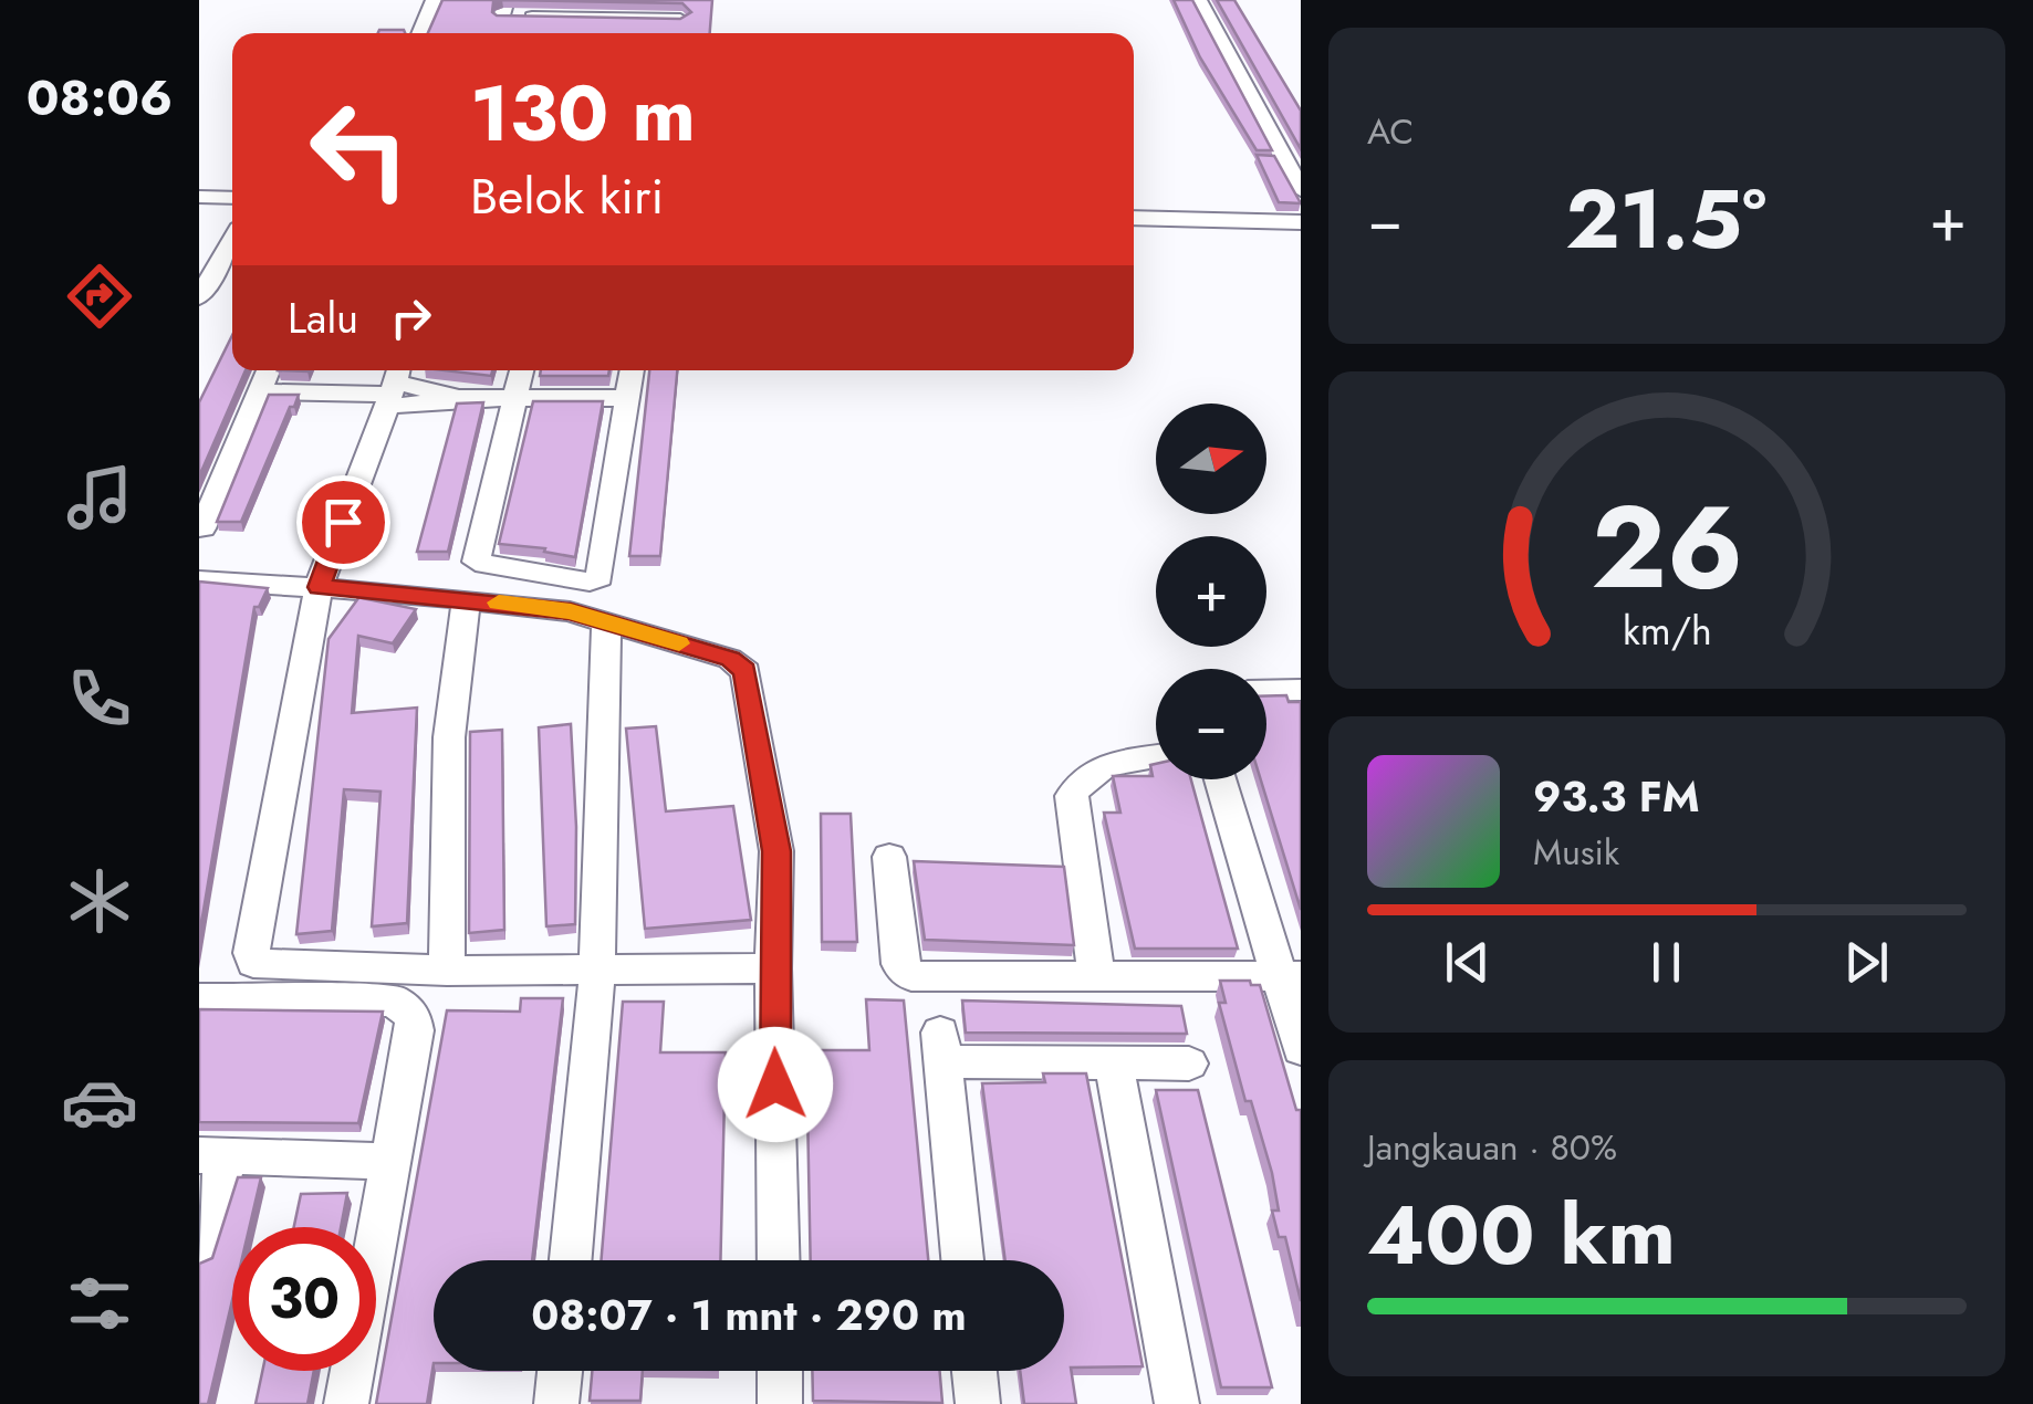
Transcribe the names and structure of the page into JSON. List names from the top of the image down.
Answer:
{
  "north": "right",
  "page": {
    "tabs": "08:06",
    "tile": [
      "AC",
      ["Jangkauan · 80%", "400 km"]
    ],
    "turn": ["130 m", "Belok kiri"],
    "heat": ["−", "21.5°", "+"],
    "then": "Lalu",
    "map_buttons": ["+", "−"],
    "song": ["93.3 FM", "Musik"],
    "limit": "30",
    "trip": "08:07 · 1 mnt · 290 m",
    "gauge": ["26", "km/h"]
  }
}
